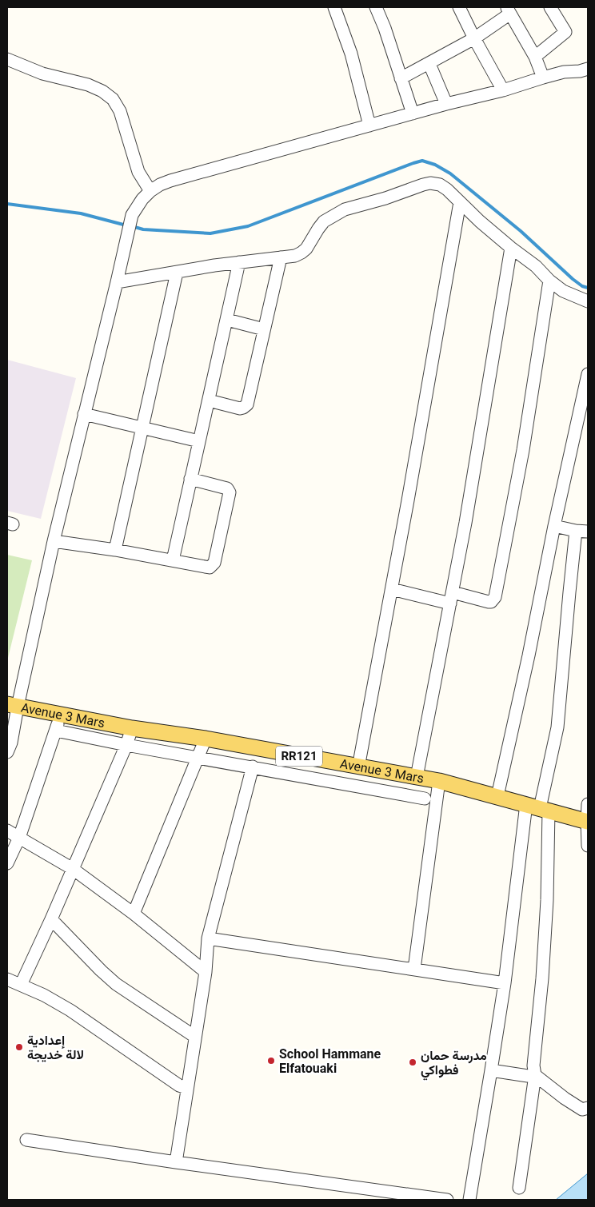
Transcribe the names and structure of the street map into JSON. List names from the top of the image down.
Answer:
{
  "streets": {
    "main road": ["Avenue 3 Mars", "RR121"]
  },
  "places": ["إعدادية لالة خديجة", "School Hammane Elfatouaki", "مدرسة حمان فطواكي"]
}
